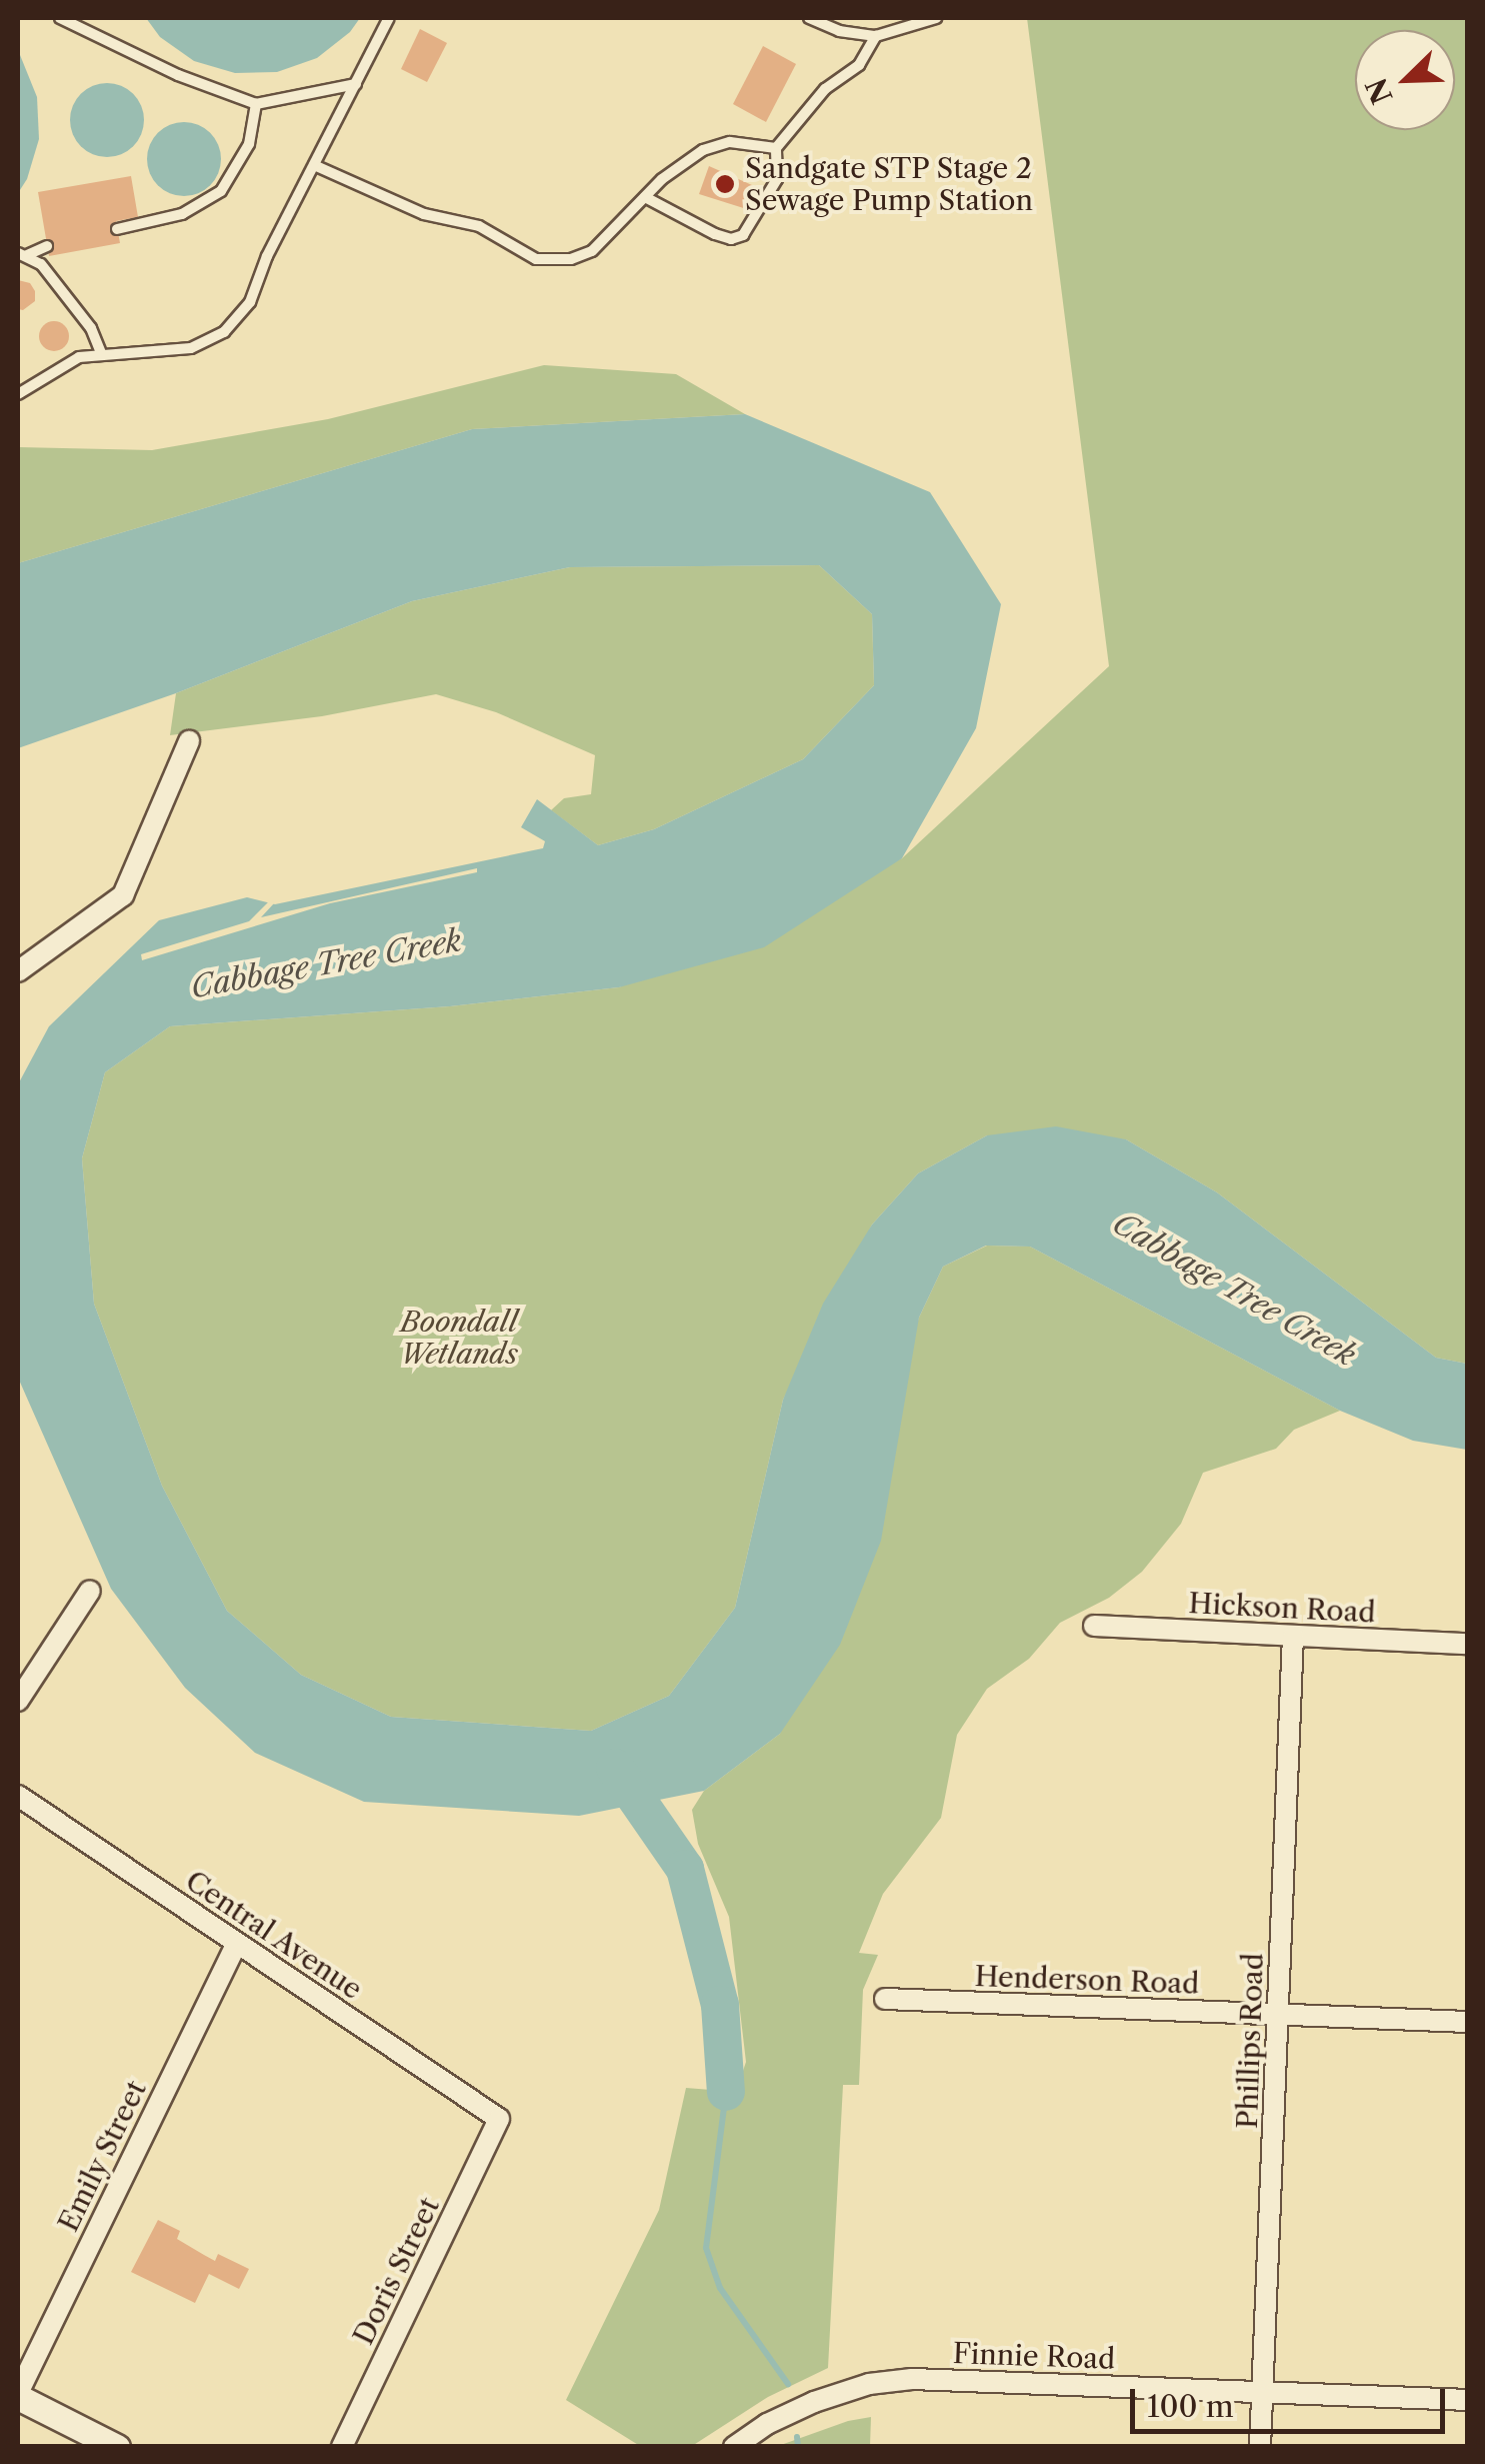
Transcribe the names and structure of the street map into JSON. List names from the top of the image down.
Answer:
{
  "streets": {
    "street": [
      "Hickson Road",
      "Central Avenue",
      "Henderson Road",
      "Phillips Road",
      "Emily Street",
      "Doris Street",
      "Finnie Road"
    ]
  },
  "crossings": [
    ["Hickson Road", "Phillips Road"],
    ["Central Avenue", "Emily Street"],
    ["Central Avenue", "Doris Street"],
    ["Henderson Road", "Phillips Road"],
    ["Phillips Road", "Finnie Road"]
  ],
  "water": ["Cabbage Tree Creek"],
  "parks": ["Boondall Wetlands"],
  "places": ["Sandgate STP Stage 2 Sewage Pump Station"],
  "scale_bar": "100 m",
  "north": "bottom left"
}
